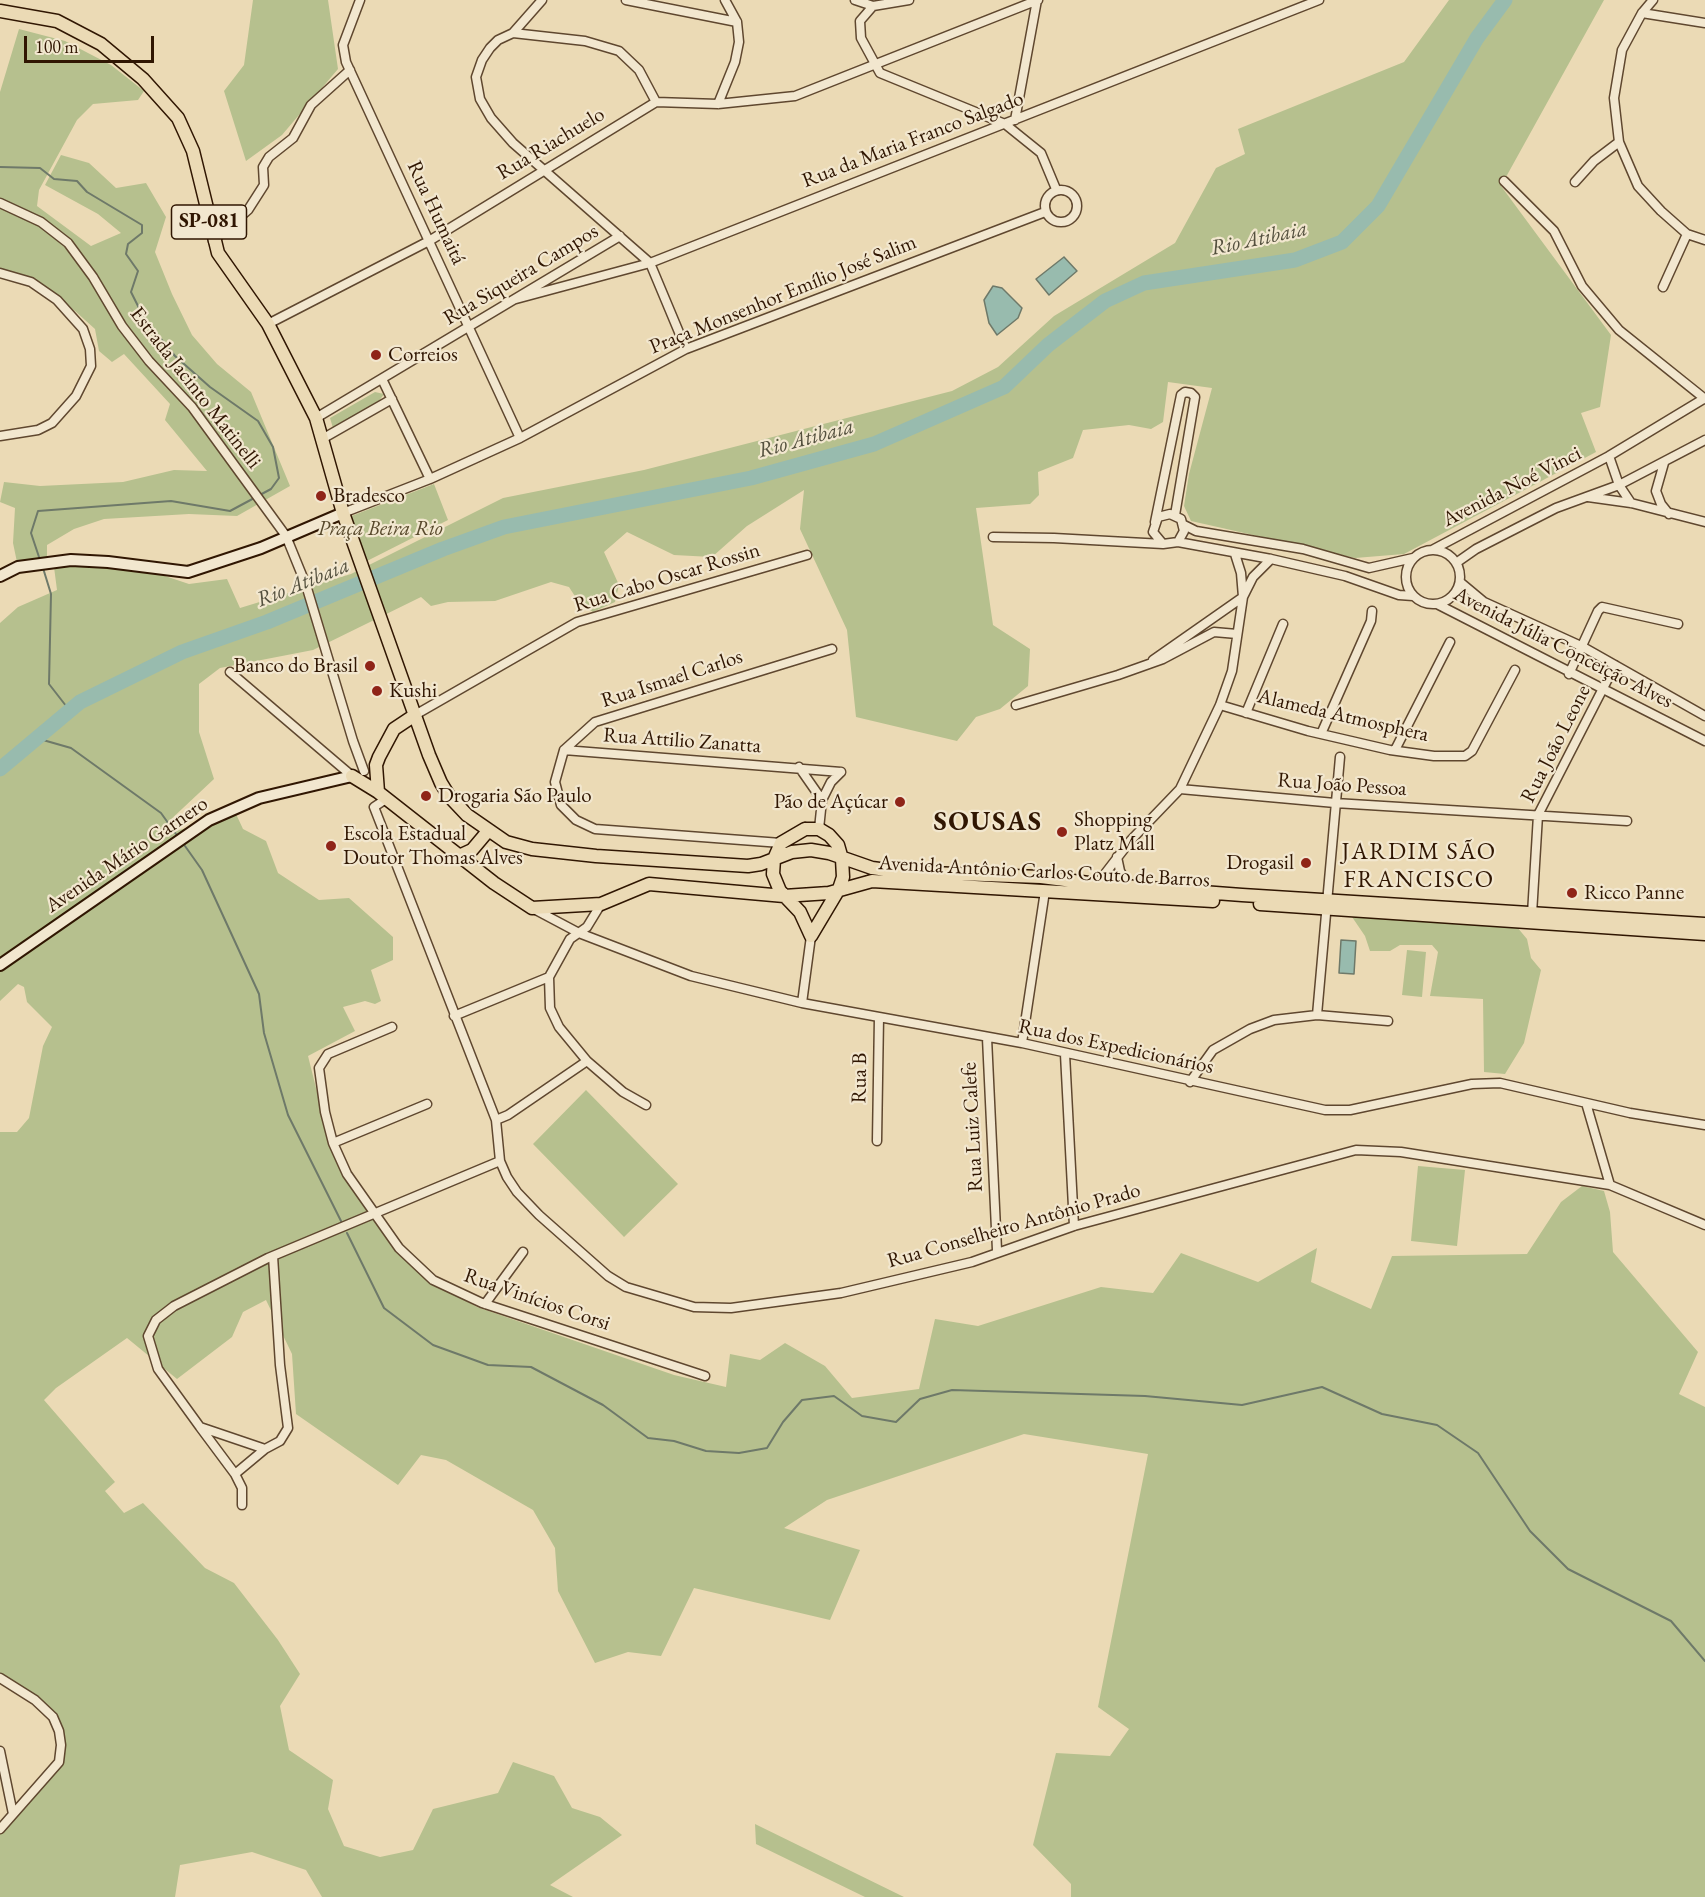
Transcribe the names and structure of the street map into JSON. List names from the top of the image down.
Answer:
{
  "streets": {
    "main road": ["SP-081", "Avenida Mário Garnero", "Avenida Antônio Carlos Couto de Barros"],
    "street": [
      "Rua da Maria Franco Salgado",
      "Rua Riachuelo",
      "Rua Humaitá",
      "Rua Siqueira Campos",
      "Praça Monsenhor Emílio José Salim",
      "Estrada Jacinto Matinelli",
      "Avenida Noé Vinci",
      "Rua Cabo Oscar Rossin",
      "Avenida Júlia Conceição Alves",
      "Rua Ismael Carlos",
      "Alameda Atmosphera",
      "Rua Attilio Zanatta",
      "Rua João Leone",
      "Rua João Pessoa",
      "Rua dos Expedicionários",
      "Rua B",
      "Rua Luiz Calefe",
      "Rua Conselheiro Antônio Prado",
      "Rua Vinícios Corsi"
    ]
  },
  "crossings": [
    ["Rua da Maria Franco Salgado", "Rua Siqueira Campos"],
    ["Rua Riachuelo", "Rua Humaitá"],
    ["Rua Riachuelo", "SP-081"],
    ["Rua Humaitá", "Rua Siqueira Campos"],
    ["Rua Humaitá", "Praça Monsenhor Emílio José Salim"],
    ["SP-081", "Rua Siqueira Campos"],
    ["SP-081", "Praça Monsenhor Emílio José Salim"],
    ["SP-081", "Avenida Antônio Carlos Couto de Barros"],
    ["Praça Monsenhor Emílio José Salim", "Avenida Antônio Carlos Couto de Barros"],
    ["Avenida Noé Vinci", "Avenida Júlia Conceição Alves"],
    ["Rua Cabo Oscar Rossin", "Avenida Antônio Carlos Couto de Barros"],
    ["Avenida Júlia Conceição Alves", "Rua João Leone"],
    ["Rua Ismael Carlos", "Rua Attilio Zanatta"],
    ["Rua João Leone", "Rua João Pessoa"],
    ["Rua João Leone", "Avenida Antônio Carlos Couto de Barros"],
    ["Avenida Antônio Carlos Couto de Barros", "Rua dos Expedicionários"],
    ["Rua dos Expedicionários", "Rua B"],
    ["Rua dos Expedicionários", "Rua Luiz Calefe"],
    ["Rua Luiz Calefe", "Rua Conselheiro Antônio Prado"]
  ],
  "districts": ["SOUSAS", "JARDIM SÃO FRANCISCO"],
  "water": ["Rio Atibaia"],
  "parks": ["Praça Beira Rio"],
  "places": [
    "Correios",
    "Bradesco",
    "Banco do Brasil",
    "Kushi",
    "Drogaria São Paulo",
    "Pão de Açúcar",
    "Shopping Platz Mall",
    "Escola Estadual Doutor Thomas Alves",
    "Drogasil",
    "Ricco Panne"
  ],
  "scale_bar": "100 m"
}
